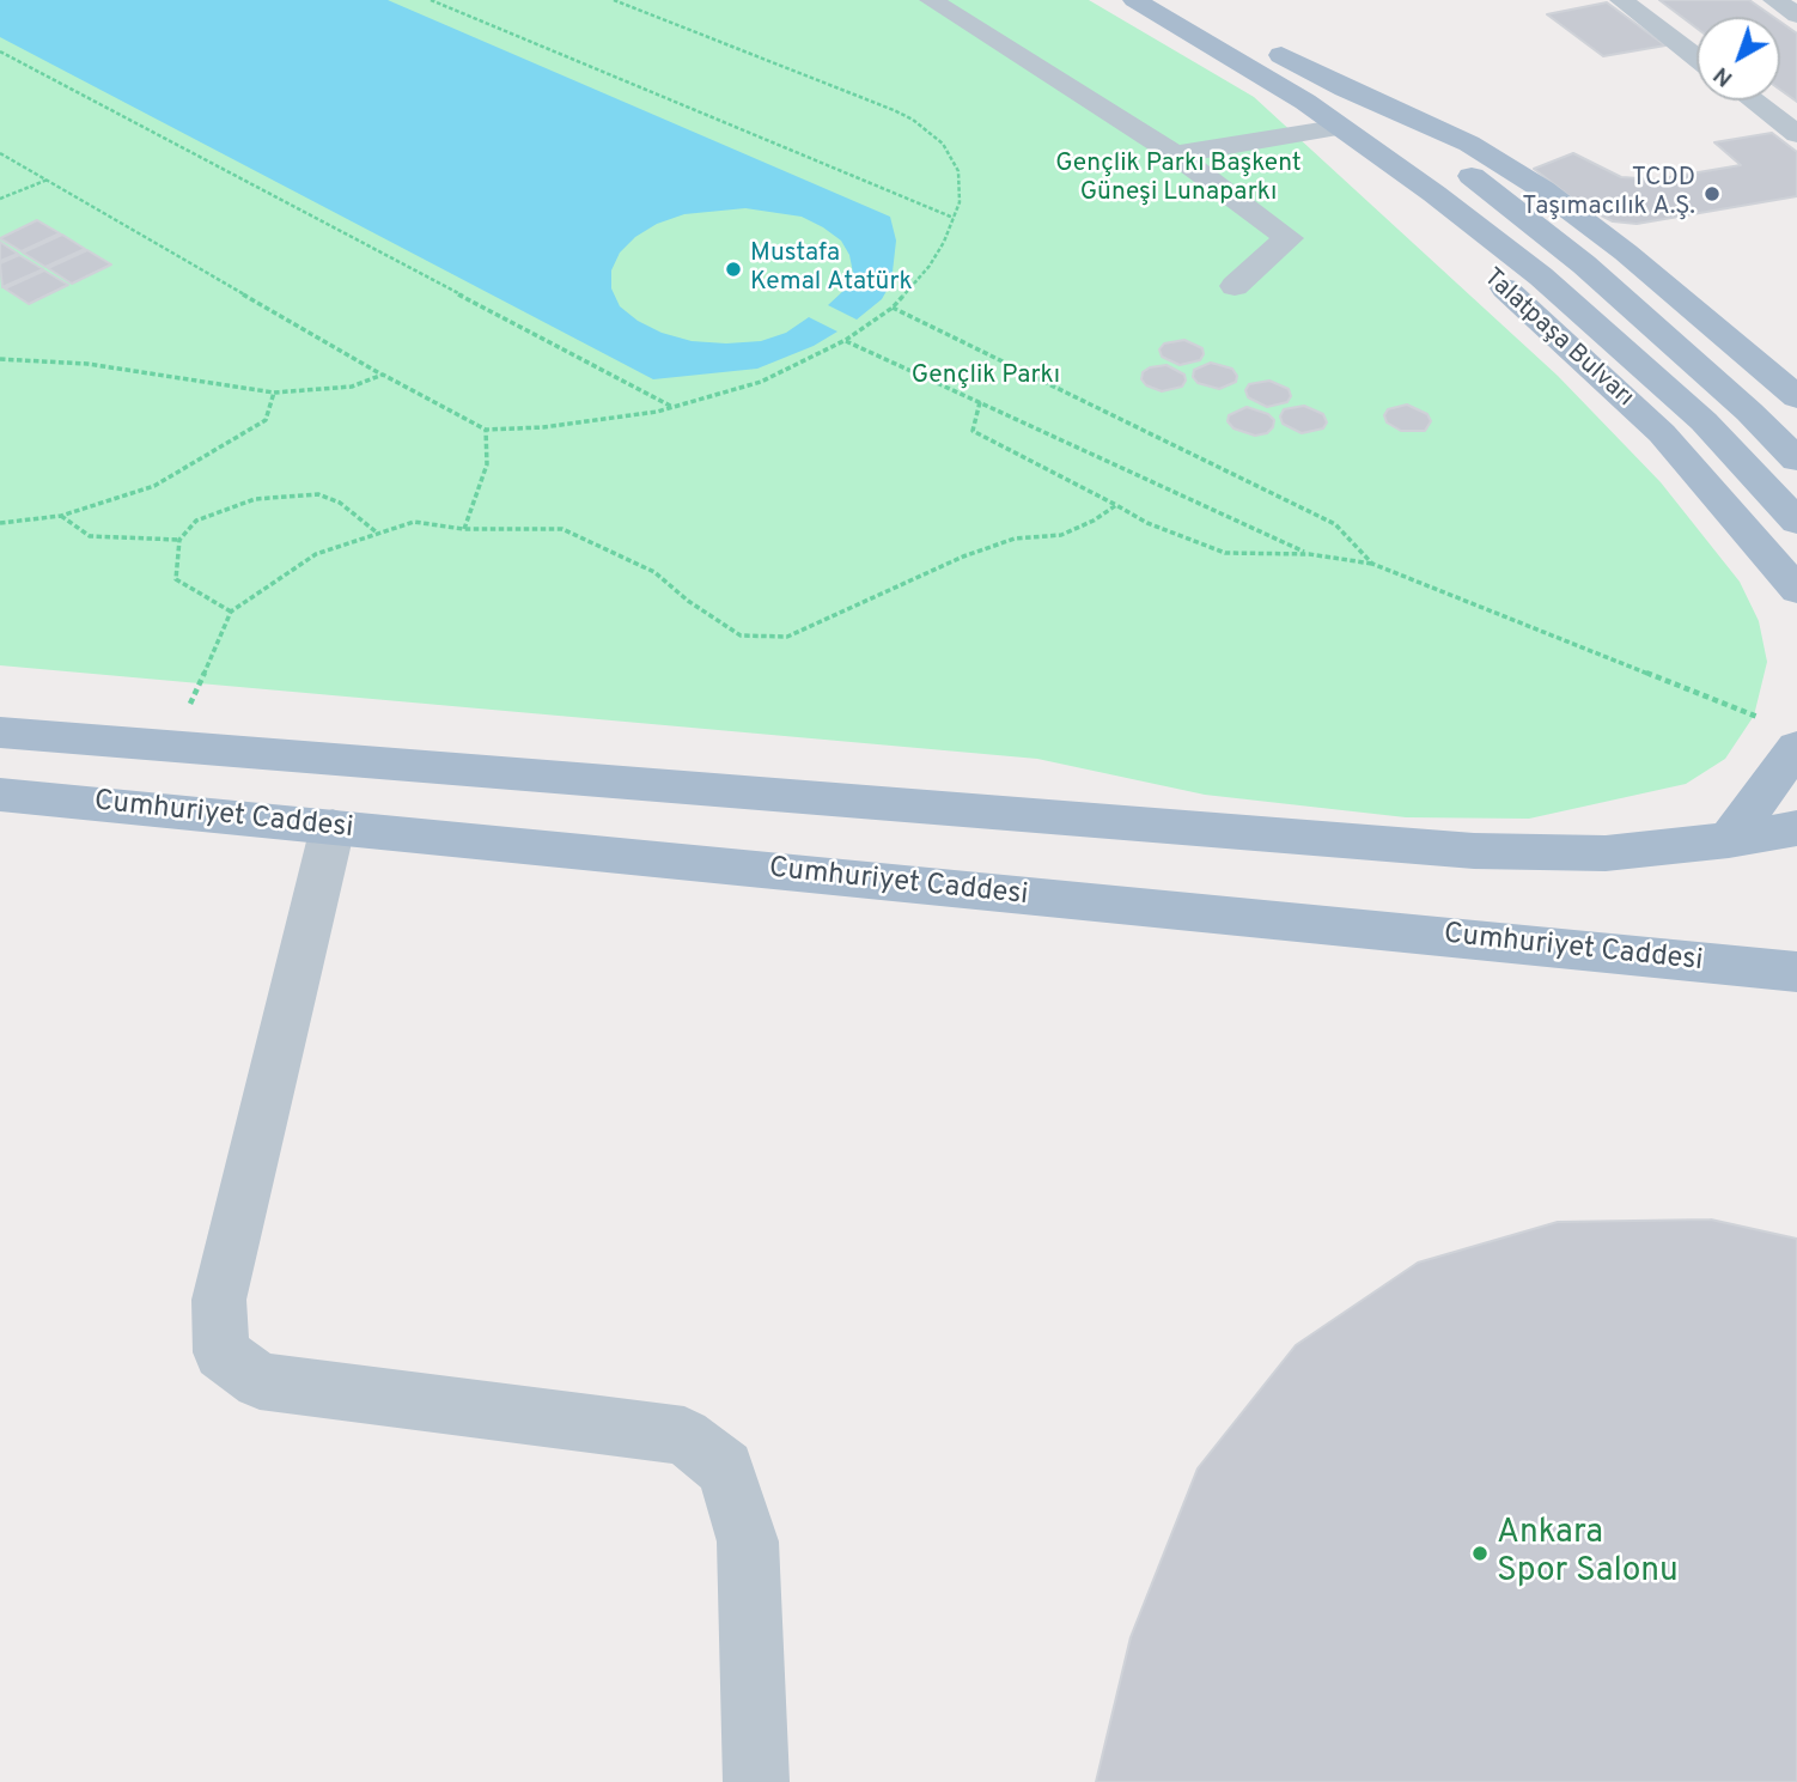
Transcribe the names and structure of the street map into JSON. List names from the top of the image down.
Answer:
{
  "streets": {
    "main road": ["Talatpaşa Bulvarı", "Cumhuriyet Caddesi"]
  },
  "parks": ["Gençlik Parkı Başkent Güneşi Lunaparkı", "Gençlik Parkı"],
  "places": ["TCDD Taşımacılık A.Ş.", "Mustafa Kemal Atatürk", "Ankara Spor Salonu"],
  "north": "bottom left"
}
